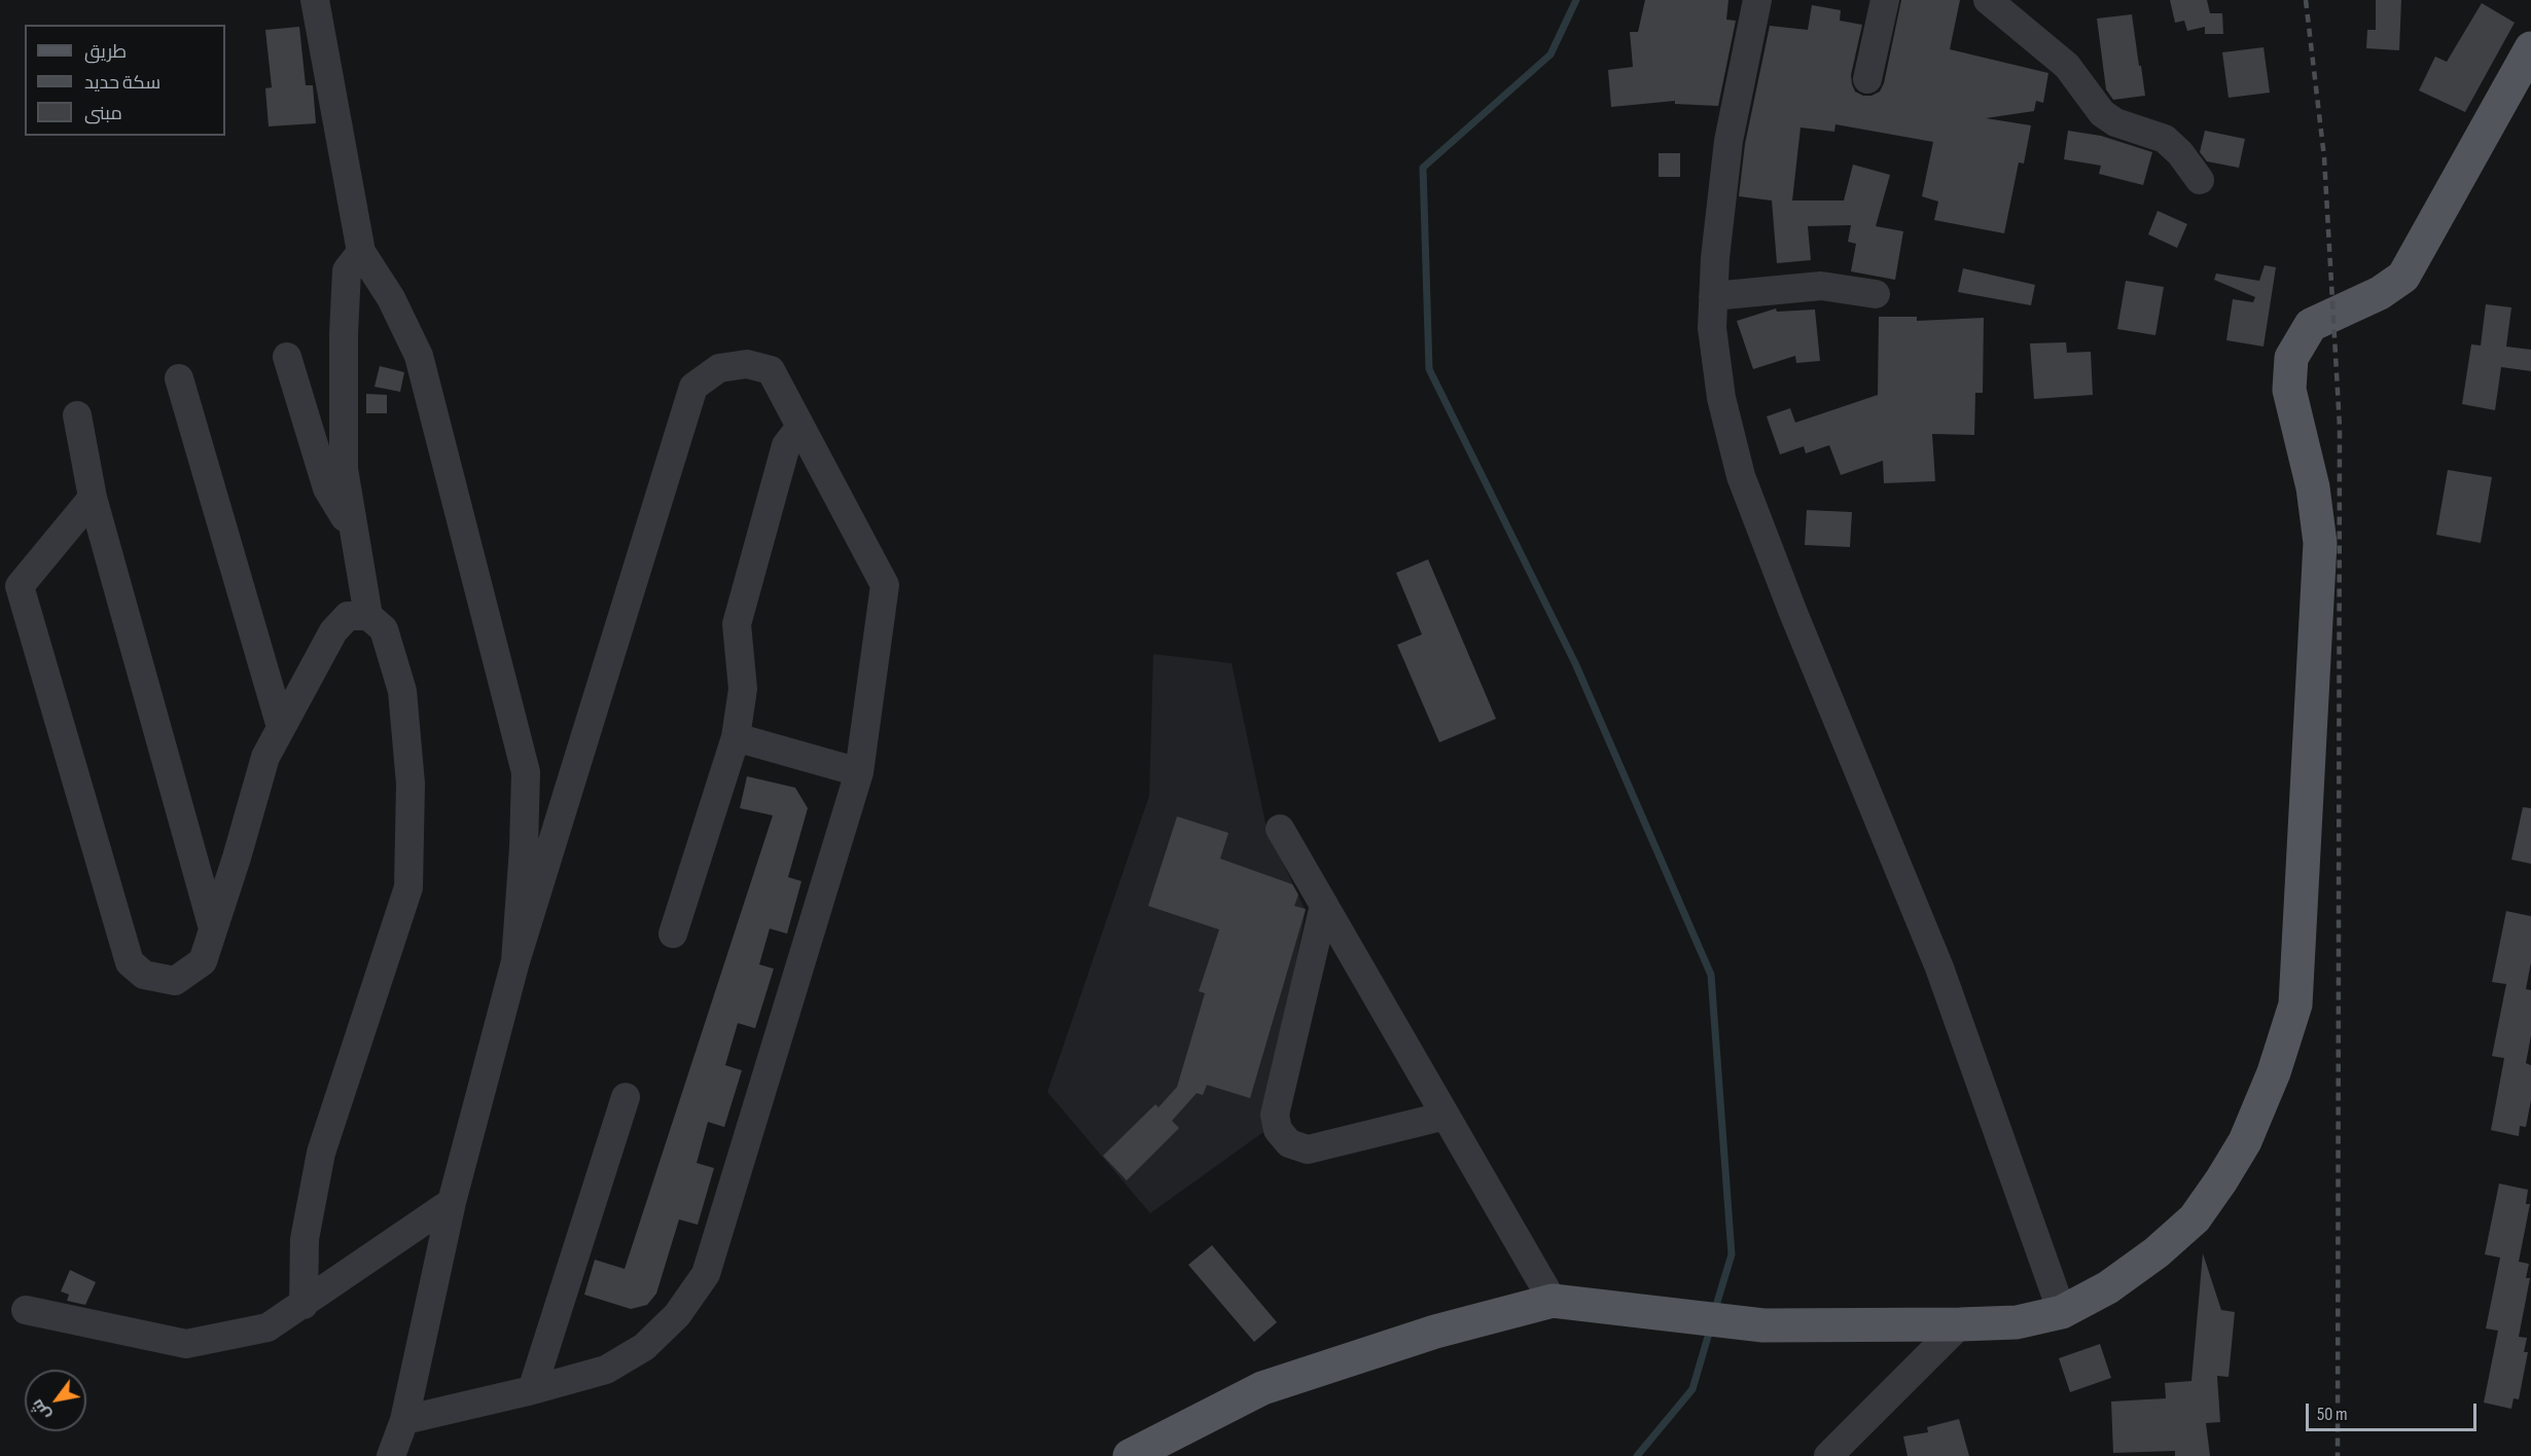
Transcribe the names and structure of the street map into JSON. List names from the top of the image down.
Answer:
{
  "legend": ["طريق", "سكة حديد", "مبنى"],
  "scale_bar": "50 m",
  "north": "bottom left"
}
